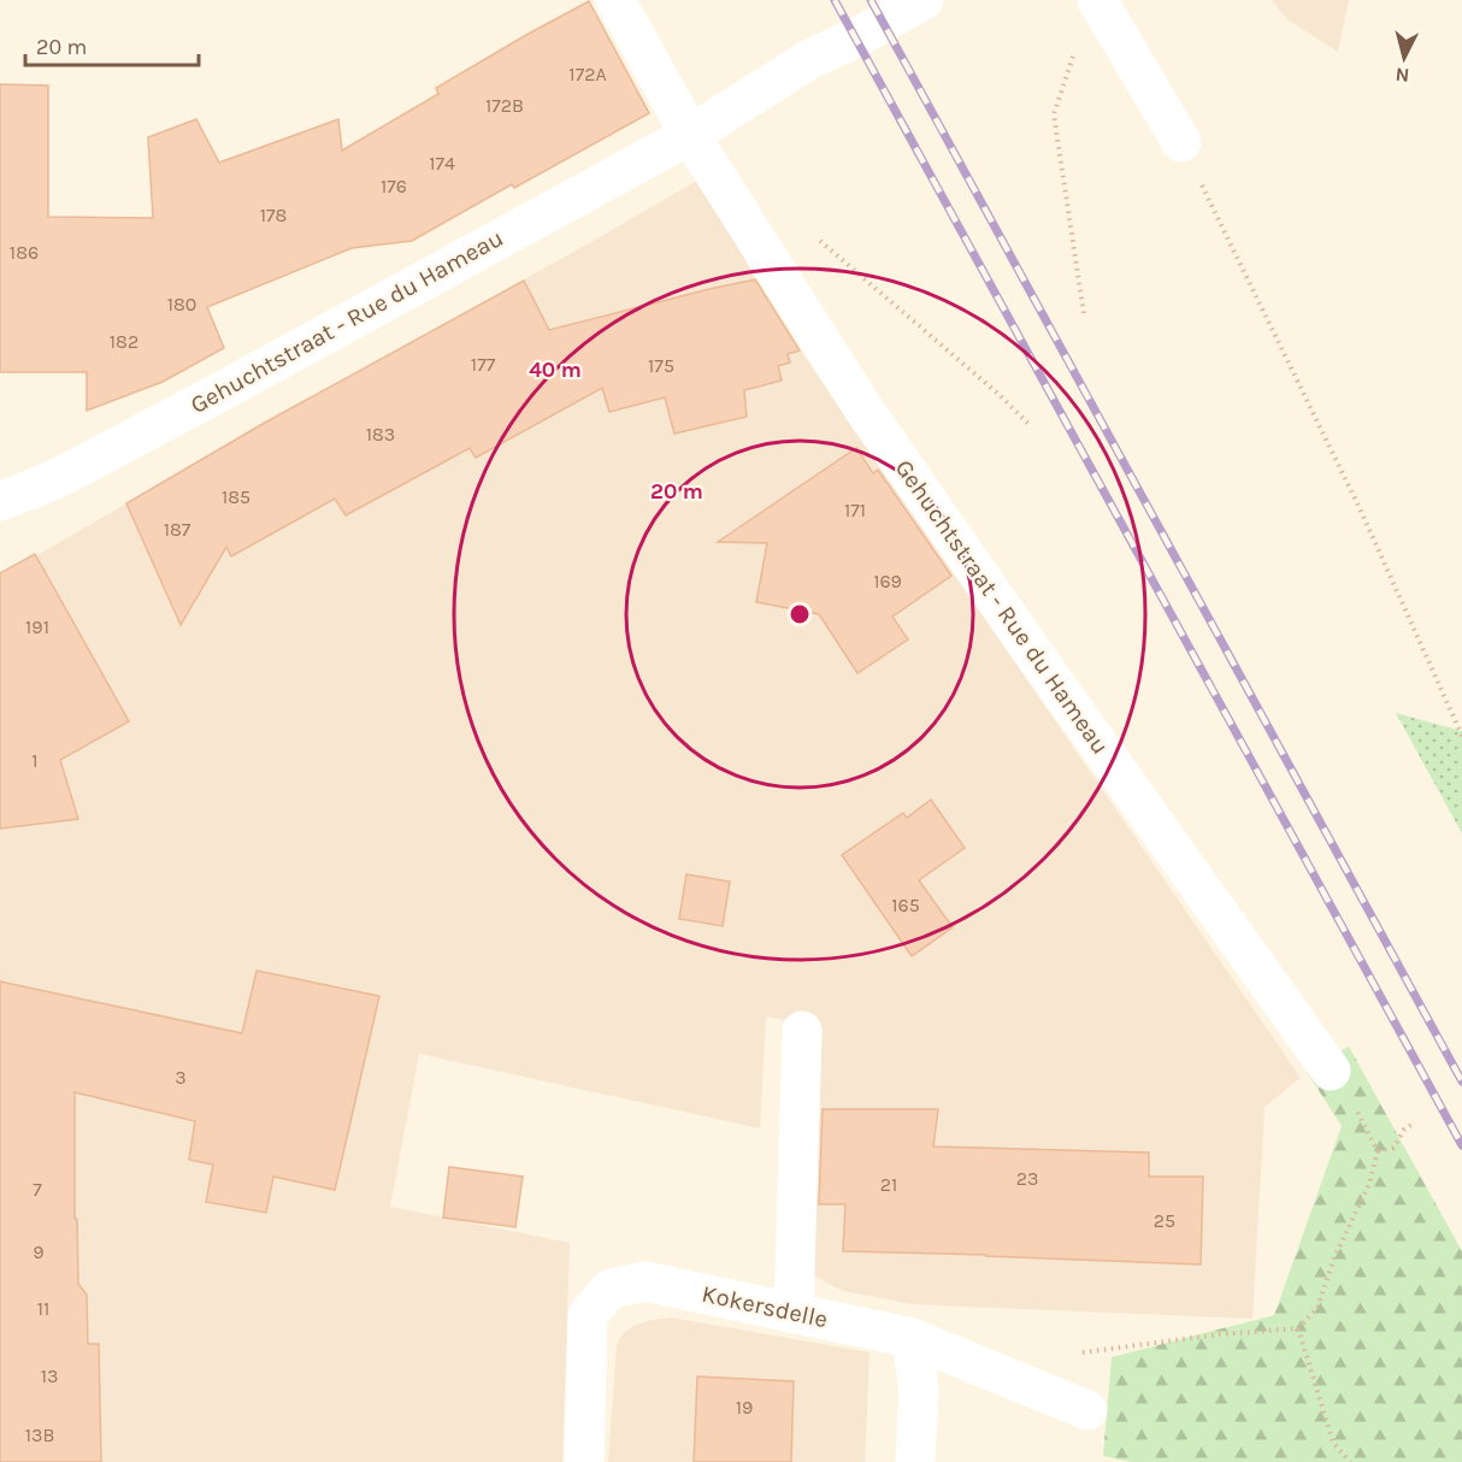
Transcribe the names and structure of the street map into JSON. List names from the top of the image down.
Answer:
{
  "streets": {
    "street": ["Gehuchtstraat - Rue du Hameau", "Kokersdelle"]
  },
  "house_numbers": [
    "172A",
    "172B",
    "174",
    "176",
    "178",
    "186",
    "180",
    "182",
    "177",
    "175",
    "183",
    "185",
    "171",
    "187",
    "169",
    "191",
    "1",
    "165",
    "3",
    "23",
    "21",
    "7",
    "25",
    "9",
    "11",
    "13",
    "19",
    "13B"
  ],
  "scale_bar": "20 m",
  "north": "bottom",
  "rings": ["40 m", "20 m"]
}
